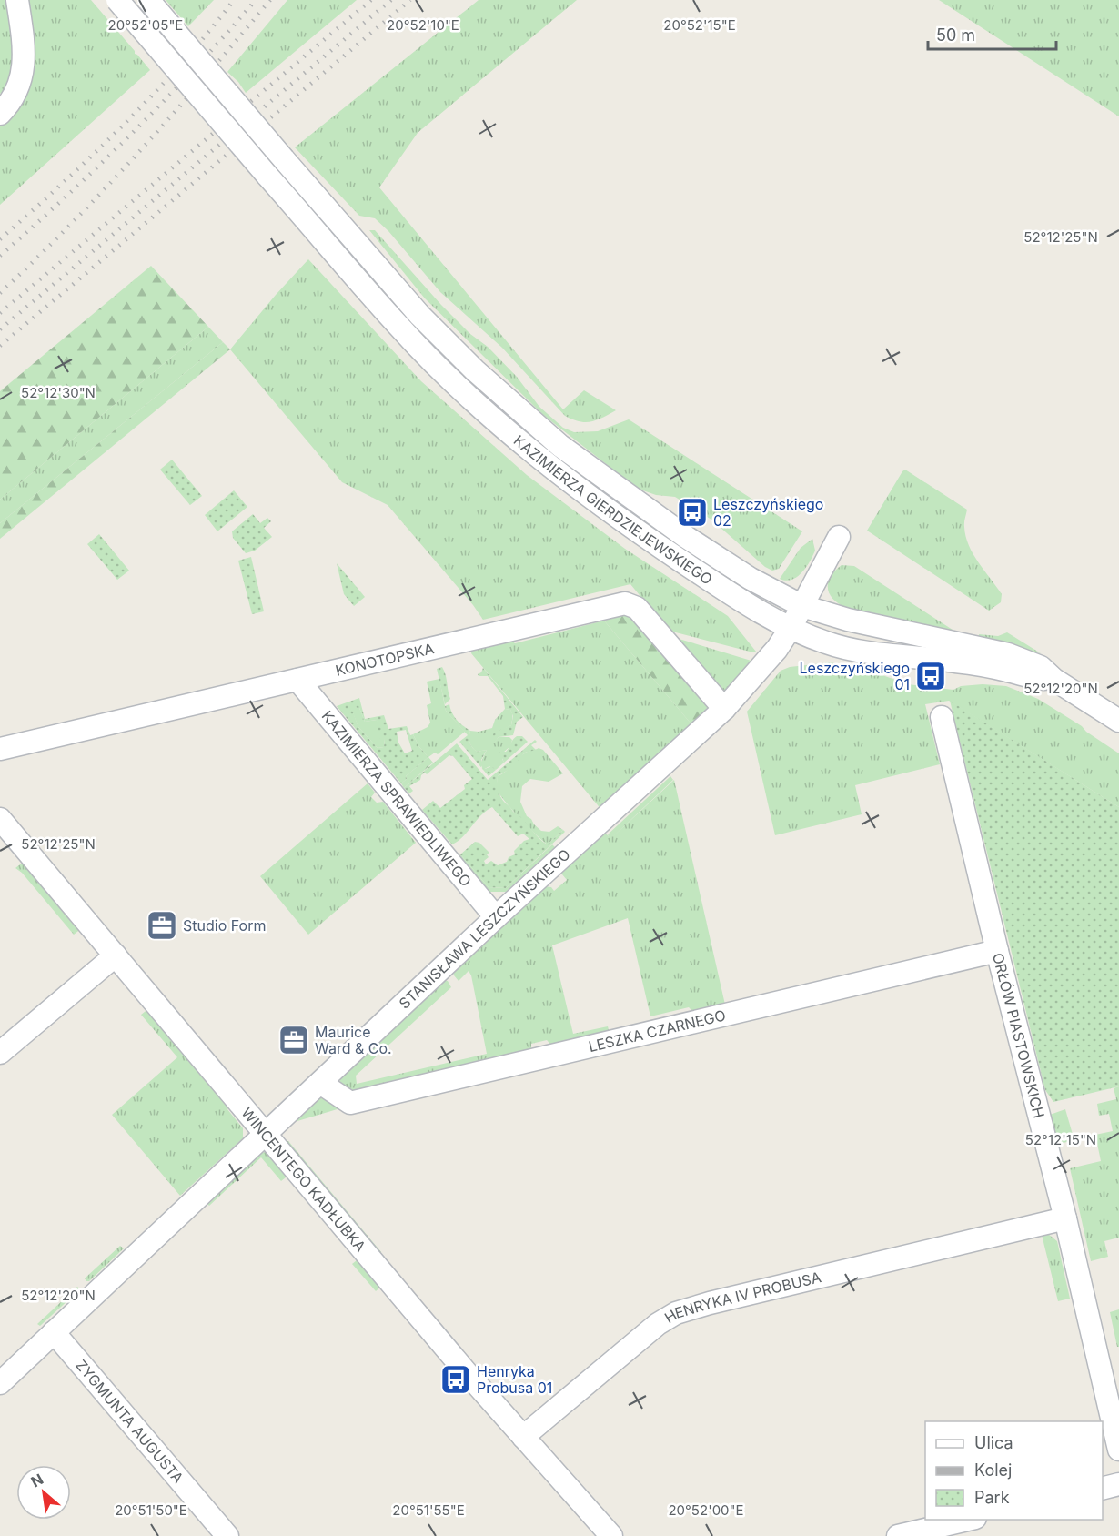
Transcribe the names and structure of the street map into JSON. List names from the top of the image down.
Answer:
{
  "streets": {
    "street": [
      "KAZIMIERZA GIERDZIEJEWSKIEGO",
      "KONOTOPSKA",
      "KAZIMIERZA SPRAWIEDLIWEGO",
      "STANISŁAWA LESZCZYŃSKIEGO",
      "LESZKA CZARNEGO",
      "ORŁÓW PIASTOWSKICH",
      "WINCENTEGO KADŁUBKA",
      "HENRYKA IV PROBUSA",
      "ZYGMUNTA AUGUSTA"
    ]
  },
  "crossings": [
    ["KAZIMIERZA GIERDZIEJEWSKIEGO", "STANISŁAWA LESZCZYŃSKIEGO"],
    ["KONOTOPSKA", "KAZIMIERZA SPRAWIEDLIWEGO"],
    ["KONOTOPSKA", "STANISŁAWA LESZCZYŃSKIEGO"],
    ["KAZIMIERZA SPRAWIEDLIWEGO", "STANISŁAWA LESZCZYŃSKIEGO"],
    ["STANISŁAWA LESZCZYŃSKIEGO", "LESZKA CZARNEGO"],
    ["STANISŁAWA LESZCZYŃSKIEGO", "WINCENTEGO KADŁUBKA"],
    ["STANISŁAWA LESZCZYŃSKIEGO", "ZYGMUNTA AUGUSTA"],
    ["LESZKA CZARNEGO", "ORŁÓW PIASTOWSKICH"],
    ["ORŁÓW PIASTOWSKICH", "HENRYKA IV PROBUSA"],
    ["WINCENTEGO KADŁUBKA", "HENRYKA IV PROBUSA"]
  ],
  "places": {
    "bus stop": ["Leszczyńskiego 02", "Leszczyńskiego 01", "Henryka Probusa 01"],
    "office": ["Studio Form", "Maurice Ward & Co."]
  },
  "legend": ["Ulica", "Kolej", "Park"],
  "scale_bar": "50 m",
  "north": "top left",
  "coordinates": [
    "20°52'05\"E",
    "20°52'10\"E",
    "20°52'15\"E",
    "52°12'25\"N",
    "52°12'30\"N",
    "52°12'20\"N",
    "52°12'15\"N",
    "20°51'50\"E",
    "20°51'55\"E",
    "20°52'00\"E"
  ]
}
